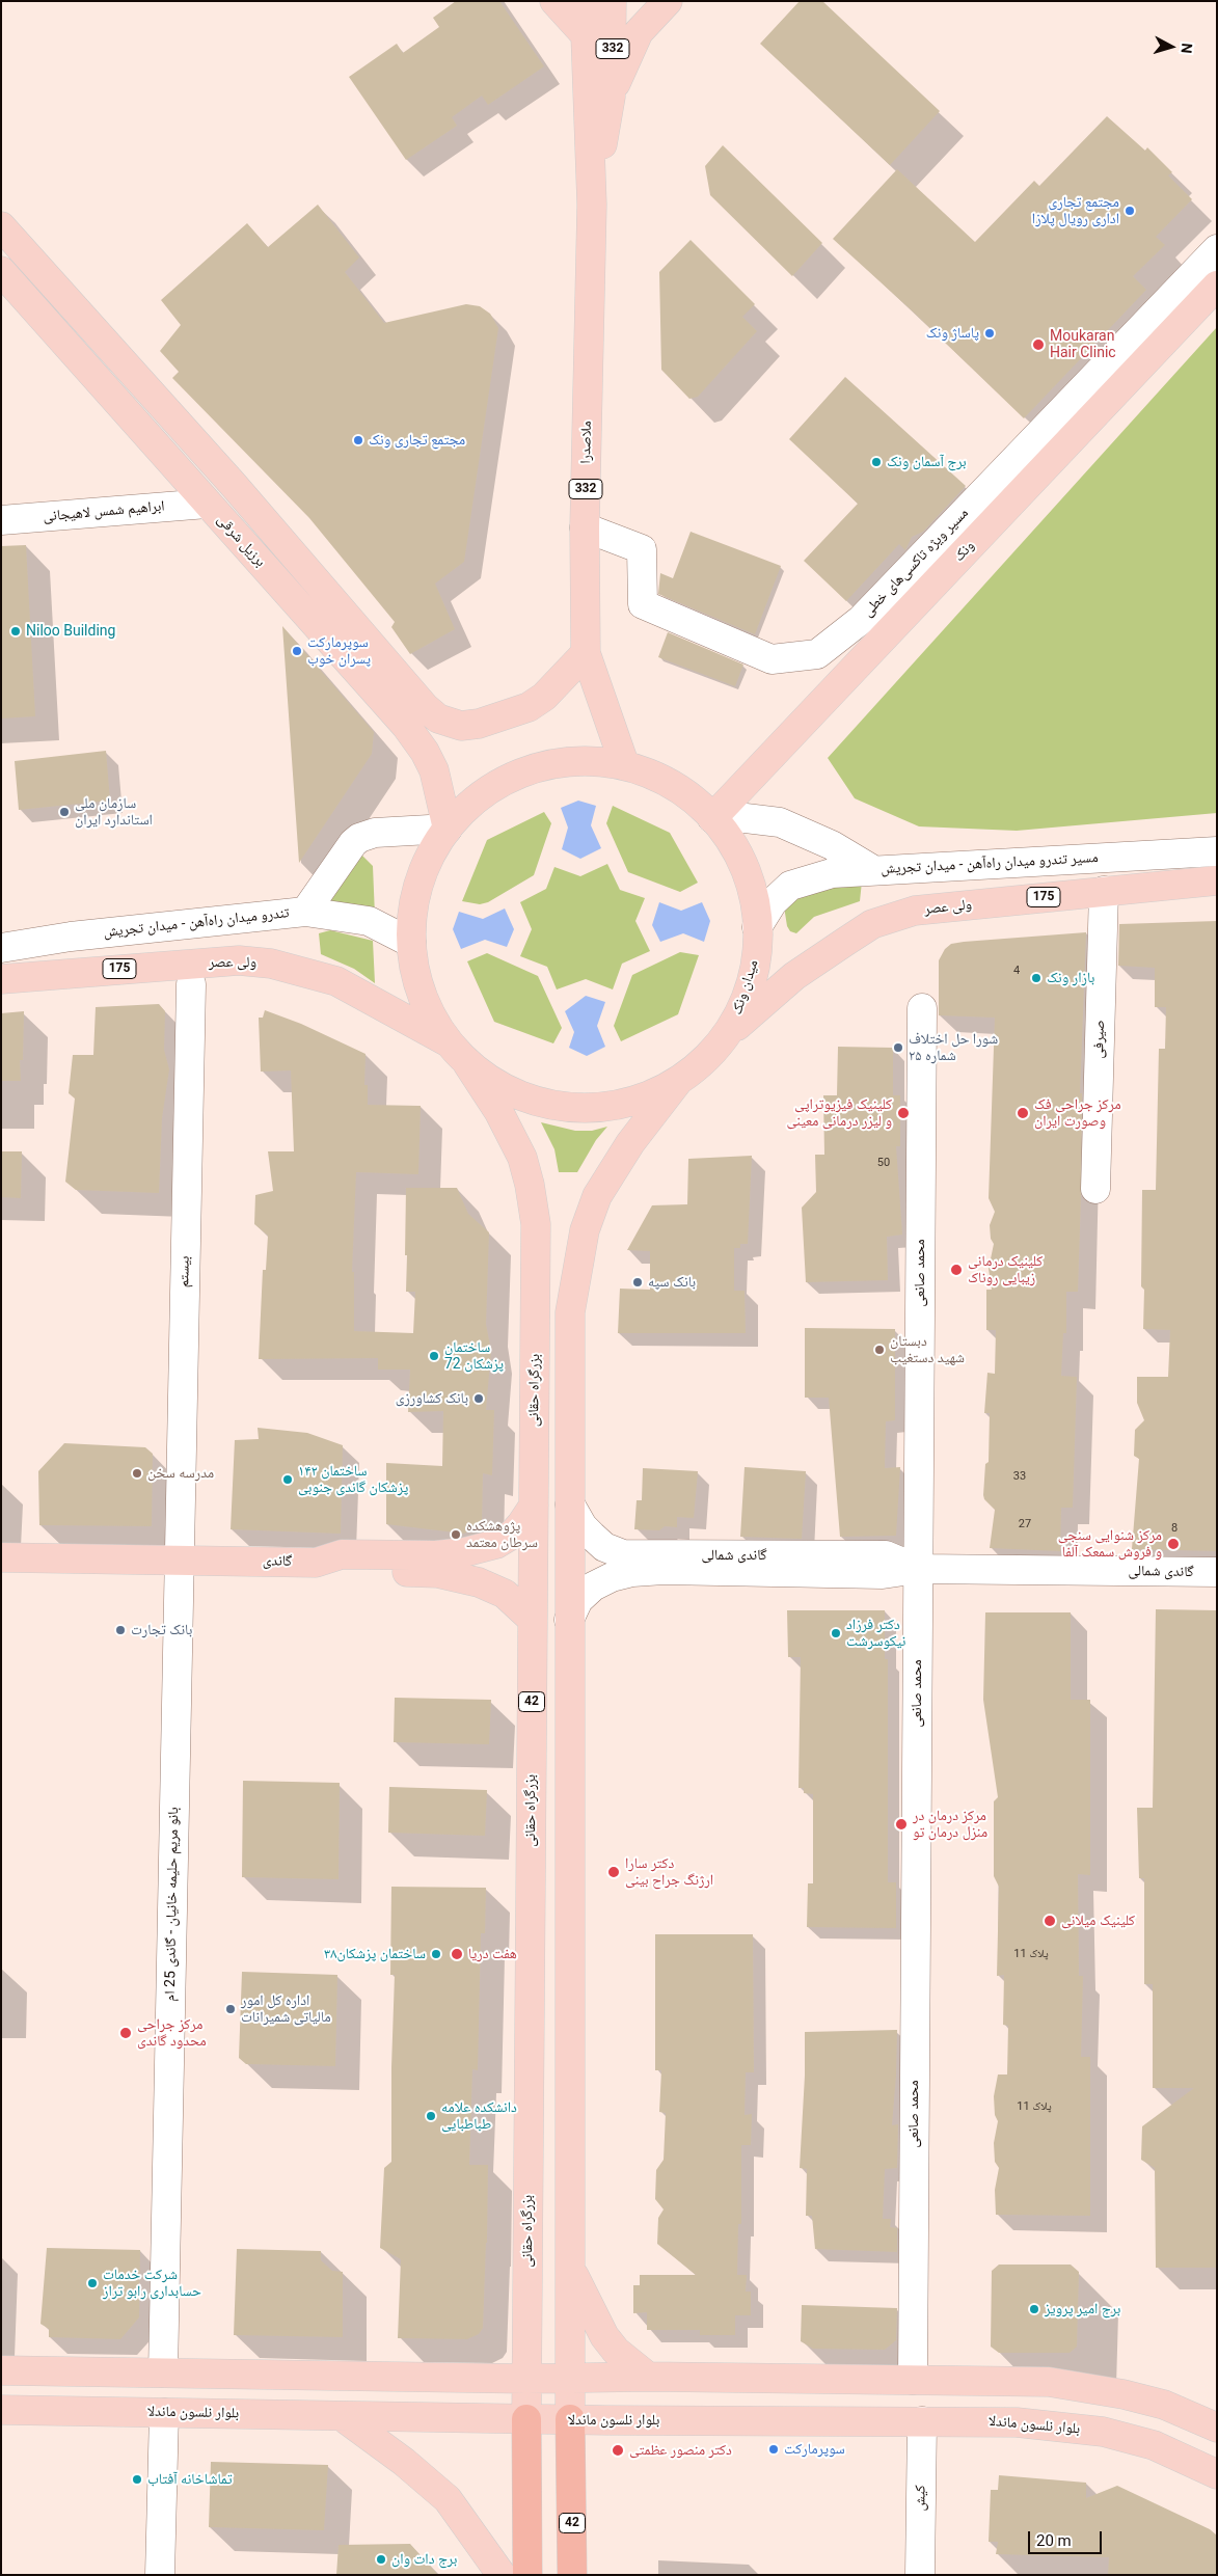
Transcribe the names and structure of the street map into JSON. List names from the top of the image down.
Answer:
{
  "streets": {
    "highway": ["بزرگراه حقانی", "42"],
    "main road": [
      "332",
      "ملاصدرا",
      "برزیل شرقی",
      "ونک",
      "175",
      "ولی عصر",
      "میدان ونک",
      "گاندی",
      "بلوار نلسون ماندلا"
    ],
    "street": [
      "ابراهیم شمس لاهیجانی",
      "مسیر ویژه تاکسی‌های خطی",
      "مسیر تندرو میدان راه‌آهن - میدان تجریش",
      "تندرو میدان راه‌آهن - میدان تجریش",
      "صیرفی",
      "بیستم",
      "محمد صانعی",
      "گاندی شمالی",
      "بانو مریم حلیمه خانیان - گاندی 25 ام",
      "کیش"
    ]
  },
  "crossings": [
    ["ملاصدرا", "مسیر ویژه تاکسی‌های خطی"],
    ["ملاصدرا", "میدان ونک"],
    ["ابراهیم شمس لاهیجانی", "برزیل شرقی"],
    ["برزیل شرقی", "تندرو میدان راه‌آهن - میدان تجریش"],
    ["برزیل شرقی", "میدان ونک"],
    ["ونک", "مسیر تندرو میدان راه‌آهن - میدان تجریش"],
    ["ونک", "میدان ونک"],
    ["مسیر تندرو میدان راه‌آهن - میدان تجریش", "میدان ونک"],
    ["ولی عصر", "میدان ونک"],
    ["ولی عصر", "صیرفی"],
    ["تندرو میدان راه‌آهن - میدان تجریش", "میدان ونک"],
    ["میدان ونک", "بزرگراه حقانی"],
    ["میدان ونک", "42"],
    ["بیستم", "گاندی"],
    ["بیستم", "بانو مریم حلیمه خانیان - گاندی 25 ام"],
    ["محمد صانعی", "گاندی شمالی"],
    ["بزرگراه حقانی", "گاندی"],
    ["بزرگراه حقانی", "بلوار نلسون ماندلا"],
    ["گاندی شمالی", "42"],
    ["گاندی", "بانو مریم حلیمه خانیان - گاندی 25 ام"],
    ["42", "بلوار نلسون ماندلا"],
    ["بلوار نلسون ماندلا", "کیش"]
  ],
  "places": [
    "مجتمع تجاری اداری رویال پلازا",
    "پاساژ ونک",
    "Moukaran Hair Clinic",
    "مجتمع تجاری ونک",
    "برج آسمان ونک",
    "Niloo Building",
    "سوپرمارکت پسران خوب",
    "سازمان ملی استاندارد ایران",
    "بازار ونک",
    "شورا حل اختلاف شماره ۲۵",
    "کلینیک فیزیوتراپی و لیزر درمانی معینی",
    "مرکز جراحی فک وصورت ایران",
    "کلینیک درمانی زیبایی روناک",
    "بانک سپه",
    "دبستان شهید دستغیب",
    "ساختمان پزشکان 72",
    "بانک کشاورزی",
    "مدرسه سخن",
    "ساختمان ۱۴۲ پزشکان گاندی جنوبی",
    "پژوهشکده سرطان معتمد",
    "مرکز شنوایی سنجی و فروش سمعک آلفا",
    "بانک تجارت",
    "دکتر فرزاد نیکوسرشت",
    "مرکز درمان در منزل درمان تو",
    "دکتر سارا ارژنگ جراح بینی",
    "کلینیک میلانی",
    "ساختمان پزشکان۳۸",
    "هفت دریا",
    "اداره کل امور مالیاتی شمیرانات",
    "مرکز جراحی محدود گاندی",
    "دانشکده علامه طباطبایی",
    "شرکت خدمات حسابداری رابو تراز",
    "برج امیر پرویز",
    "سوپرمارکت",
    "دکتر منصور عظمتی",
    "تماشاخانه آفتاب",
    "برج دات وان"
  ],
  "house_numbers": [
    "4",
    "50",
    "33",
    "27",
    "8",
    "پلاک 11",
    "پلاک 11"
  ],
  "scale_bar": "20 m",
  "north": "right"
}
